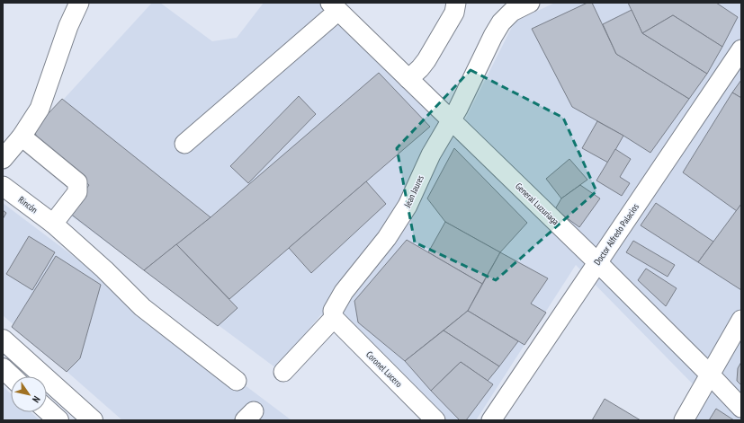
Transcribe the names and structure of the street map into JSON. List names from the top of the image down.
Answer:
{
  "streets": {
    "street": [
      "Jean Jaures",
      "General Luzuriaga",
      "Rincón",
      "Doctor Alfredo Palacios",
      "Coronel Lucero"
    ]
  },
  "crossings": [
    ["Jean Jaures", "General Luzuriaga"],
    ["Jean Jaures", "Coronel Lucero"],
    ["General Luzuriaga", "Doctor Alfredo Palacios"]
  ],
  "north": "bottom right"
}
